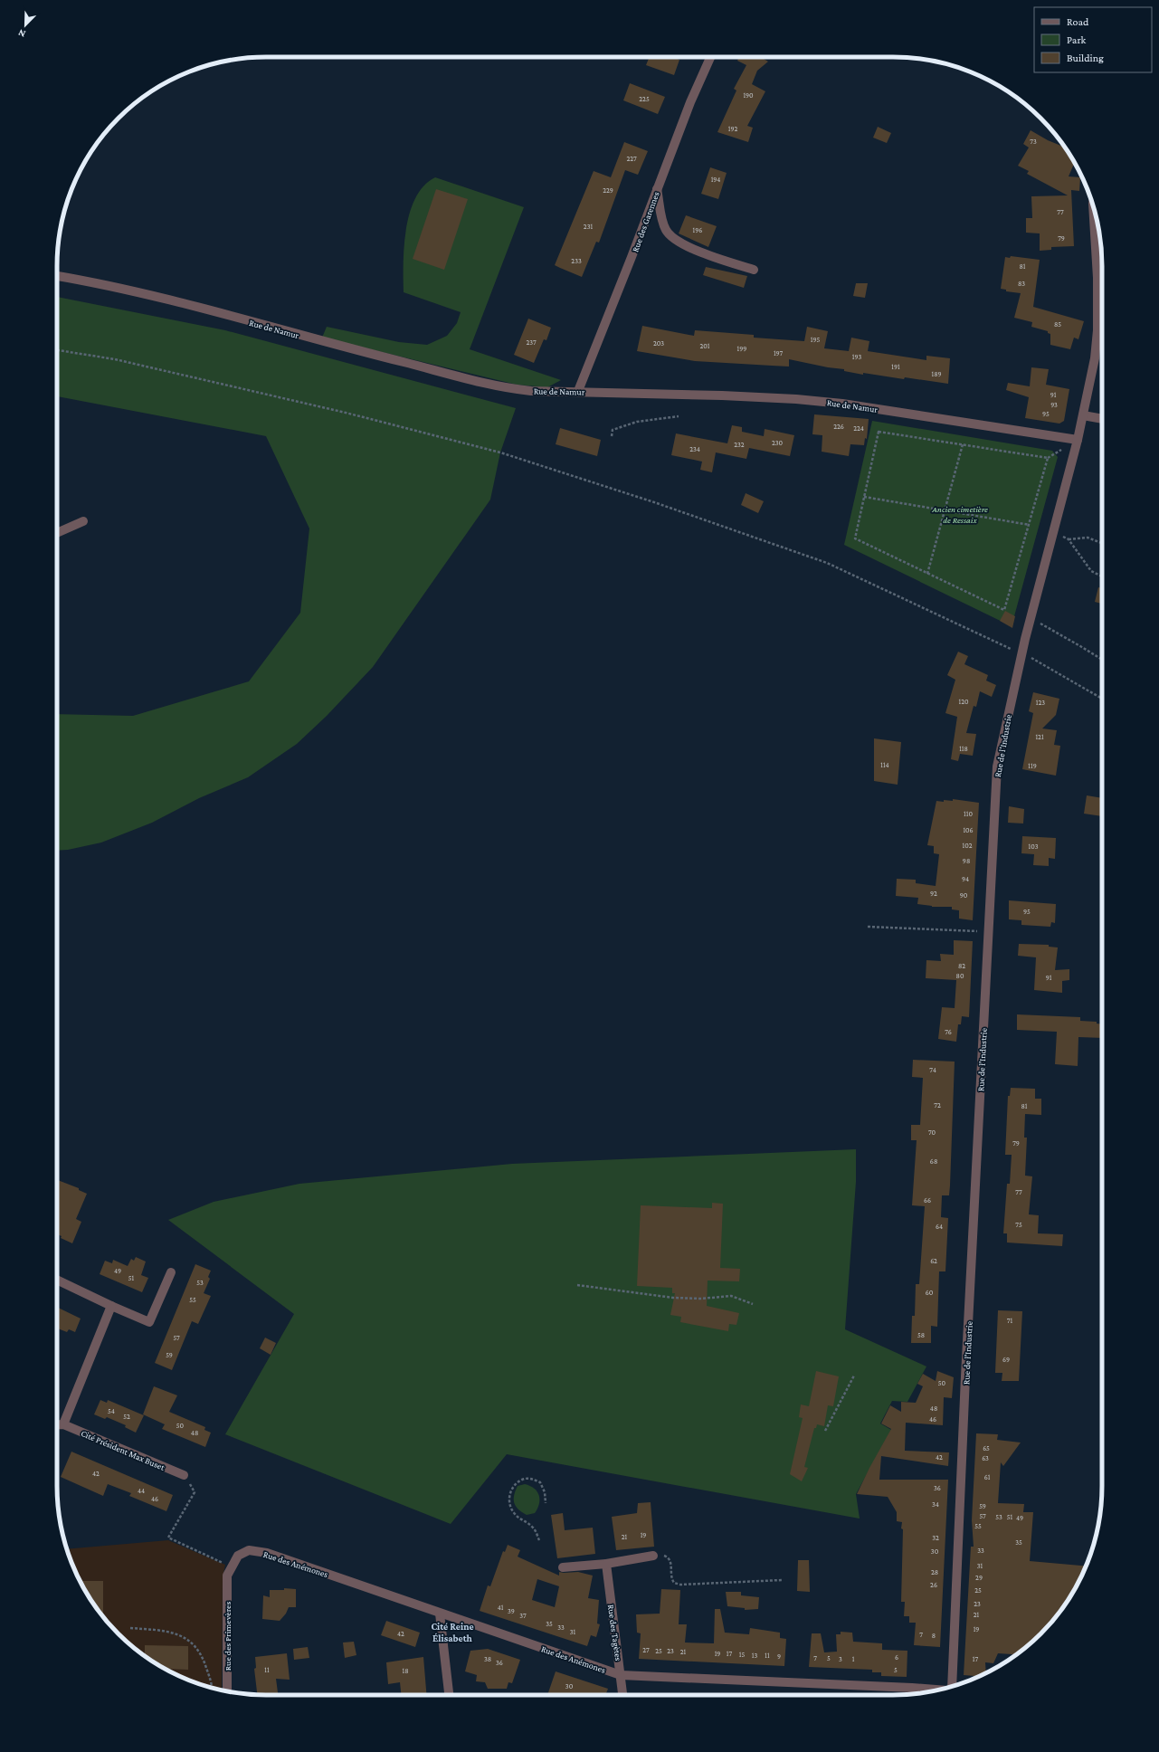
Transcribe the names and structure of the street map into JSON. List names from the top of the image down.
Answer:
{
  "streets": {
    "street": [
      "Rue des Garennes",
      "Rue de Namur",
      "Rue de l'Industrie",
      "Cité Président Max Buset",
      "Rue des Anémones",
      "Rue des Tagètes",
      "Rue des Primevères"
    ]
  },
  "crossings": [
    ["Rue des Garennes", "Rue de Namur"],
    ["Rue de Namur", "Rue de l'Industrie"],
    ["Rue des Anémones", "Rue des Tagètes"],
    ["Rue des Anémones", "Rue des Primevères"]
  ],
  "districts": ["Cité Reine Élisabeth"],
  "parks": ["Ancien cimetière de Ressaix"],
  "house_numbers": [
    "190",
    "225",
    "192",
    "73",
    "227",
    "194",
    "229",
    "77",
    "231",
    "196",
    "79",
    "233",
    "81",
    "83",
    "85",
    "195",
    "237",
    "203",
    "201",
    "199",
    "197",
    "193",
    "191",
    "189",
    "91",
    "93",
    "95",
    "226",
    "224",
    "230",
    "232",
    "234",
    "120",
    "123",
    "121",
    "118",
    "114",
    "119",
    "110",
    "106",
    "102",
    "103",
    "98",
    "94",
    "92",
    "90",
    "95",
    "82",
    "80",
    "91",
    "76",
    "74",
    "72",
    "81",
    "70",
    "79",
    "68",
    "77",
    "66",
    "75",
    "64",
    "62",
    "49",
    "51",
    "53",
    "60",
    "55",
    "71",
    "58",
    "57",
    "59",
    "69",
    "50",
    "48",
    "54",
    "52",
    "46",
    "50",
    "48",
    "65",
    "42",
    "63",
    "42",
    "61",
    "36",
    "44",
    "46",
    "34",
    "59",
    "57",
    "53",
    "51",
    "49",
    "55",
    "19",
    "21",
    "32",
    "35",
    "33",
    "30",
    "31",
    "28",
    "29",
    "26",
    "25",
    "23",
    "41",
    "39",
    "21",
    "37",
    "35",
    "33",
    "19",
    "31",
    "42",
    "7",
    "8",
    "27",
    "25",
    "23",
    "21",
    "19",
    "17",
    "15",
    "13",
    "11",
    "9",
    "6",
    "7",
    "5",
    "38",
    "3",
    "1",
    "17",
    "36",
    "11",
    "5",
    "18",
    "30"
  ],
  "legend": ["Road", "Park", "Building"],
  "north": "bottom left"
}
